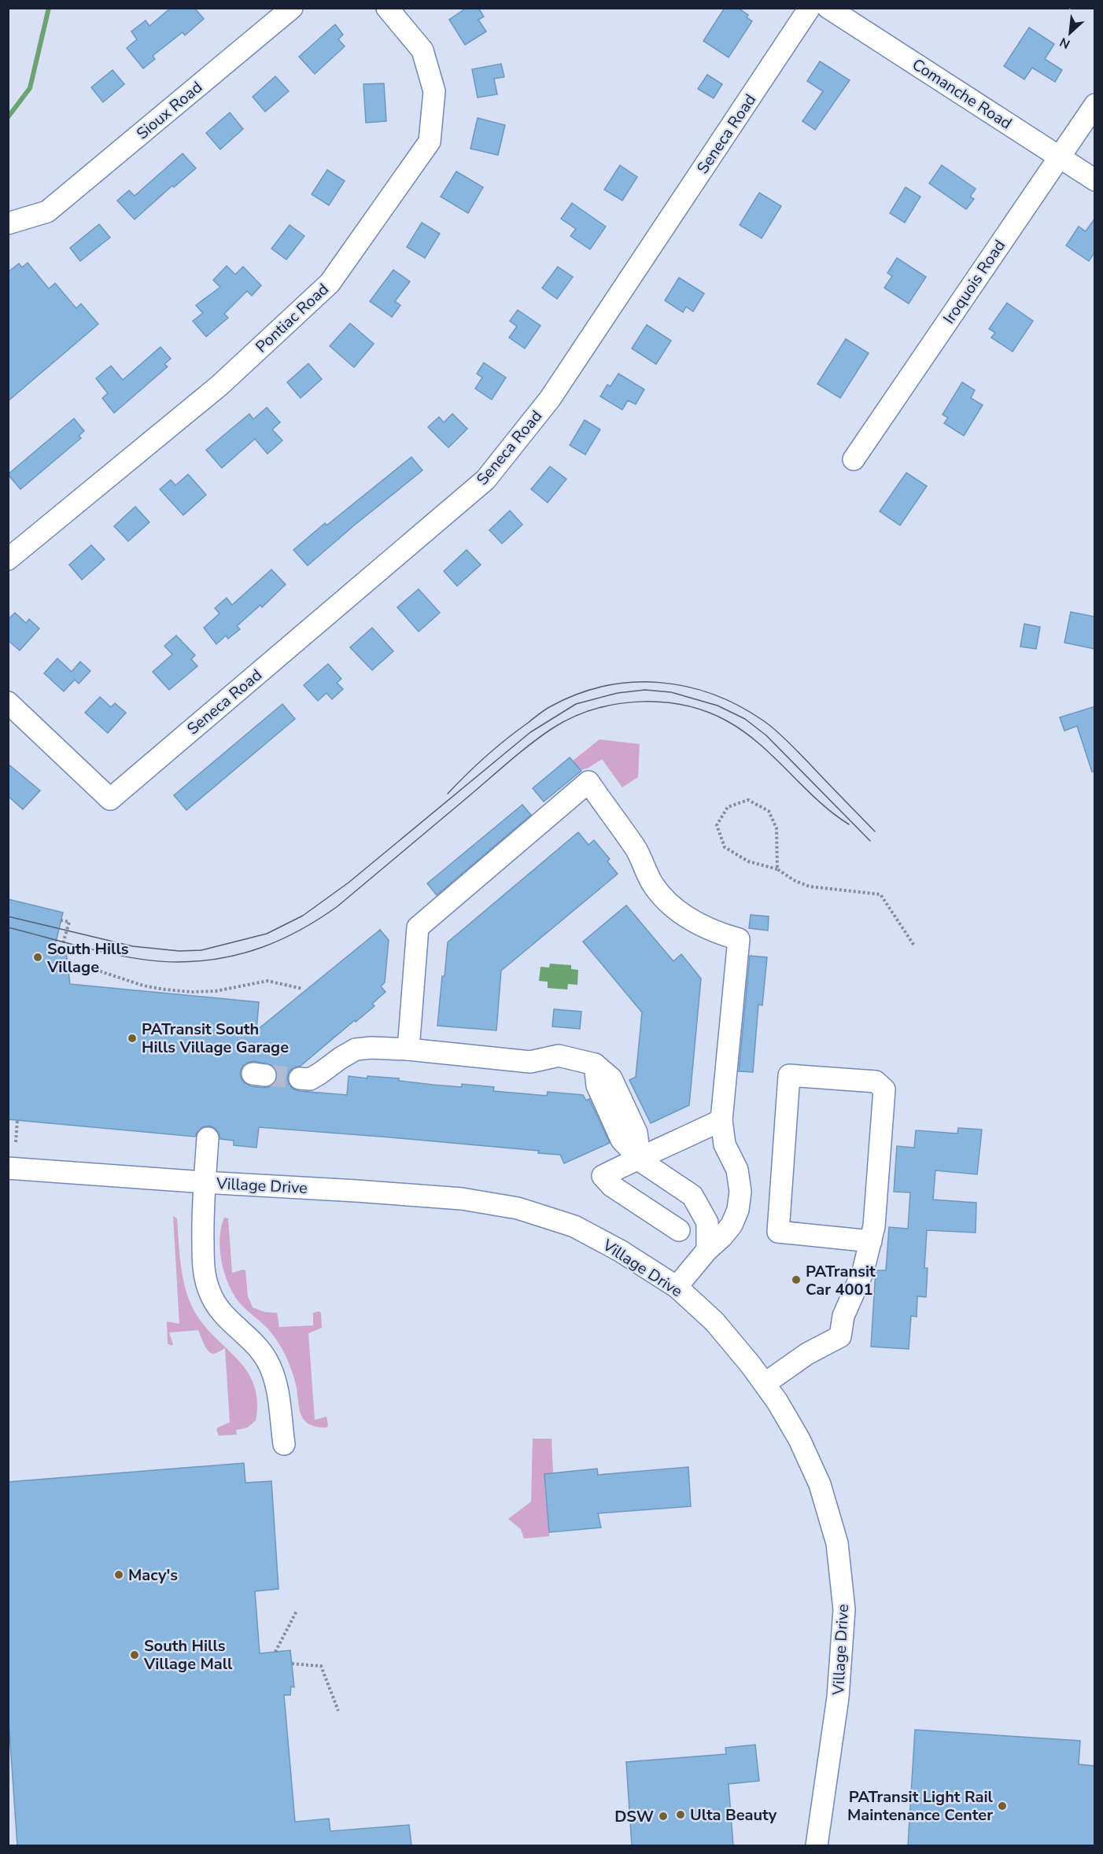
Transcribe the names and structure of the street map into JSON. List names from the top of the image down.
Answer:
{
  "streets": {
    "street": [
      "Comanche Road",
      "Sioux Road",
      "Seneca Road",
      "Iroquois Road",
      "Pontiac Road",
      "Village Drive"
    ]
  },
  "crossings": [
    ["Comanche Road", "Iroquois Road"]
  ],
  "places": [
    "South Hills Village",
    "PATransit South Hills Village Garage",
    "PATransit Car 4001",
    "Macy's",
    "South Hills Village Mall",
    "PATransit Light Rail Maintenance Center",
    "Ulta Beauty",
    "DSW"
  ],
  "north": "bottom left"
}
